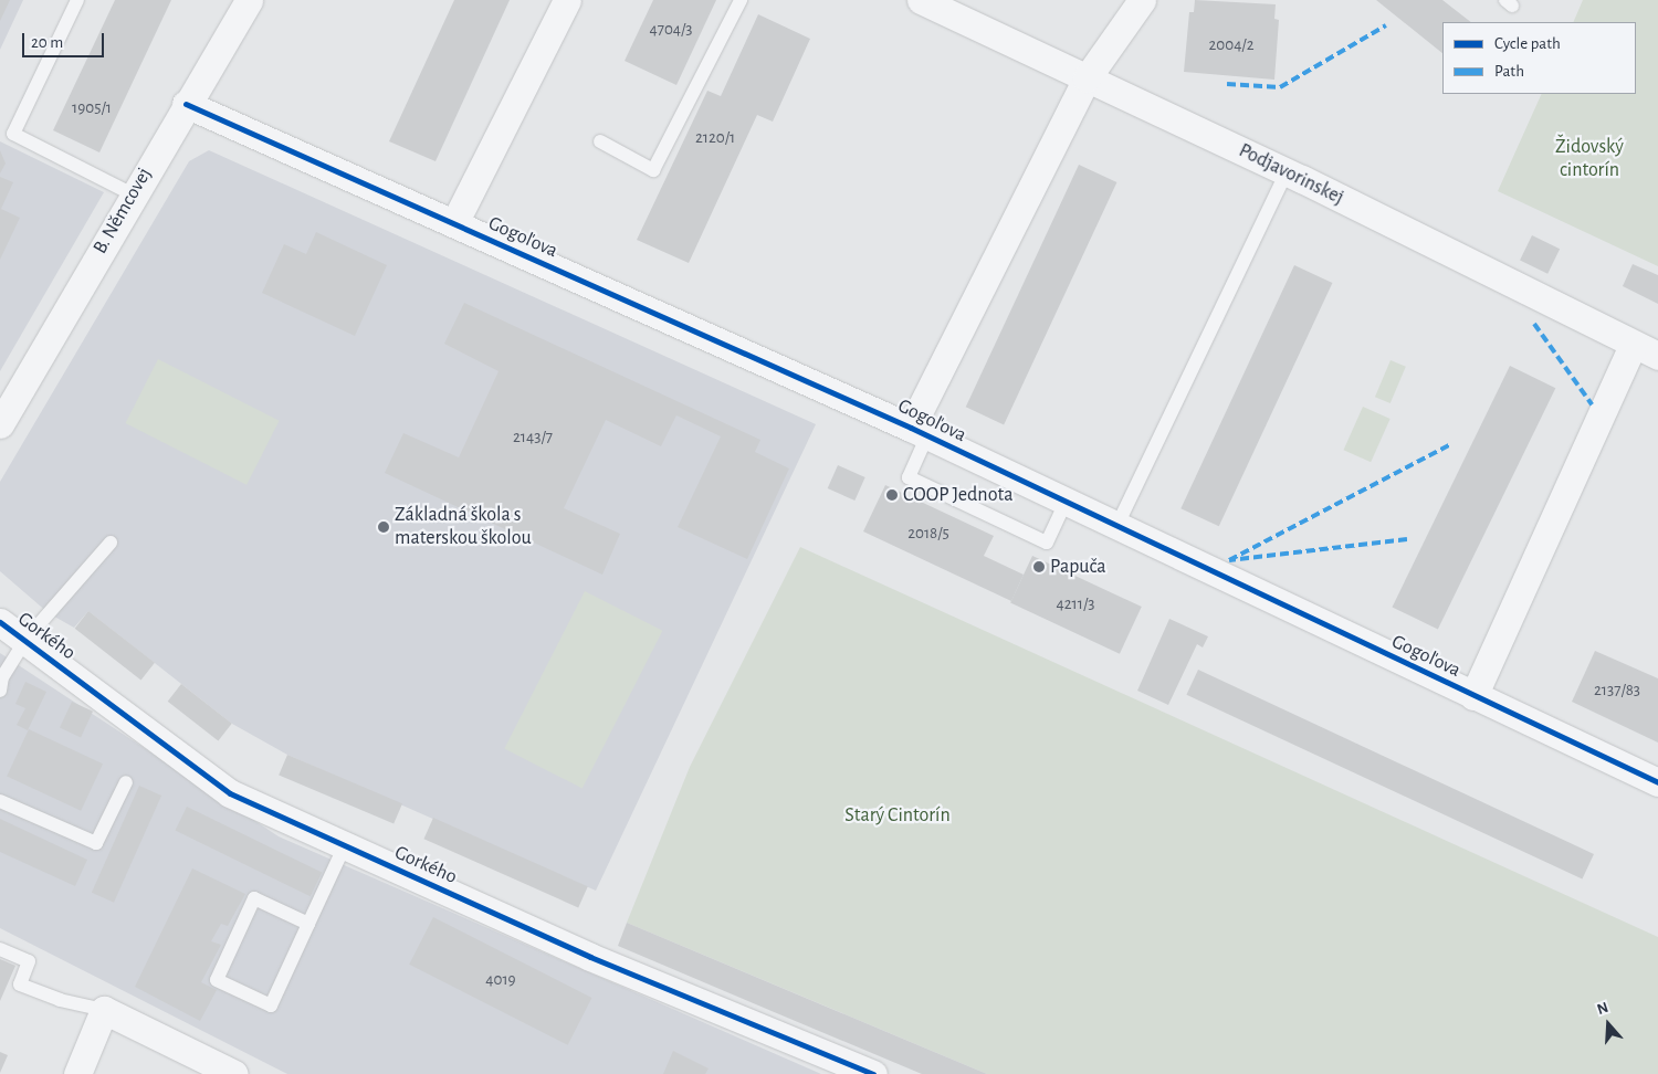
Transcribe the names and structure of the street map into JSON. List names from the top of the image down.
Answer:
{
  "streets": {
    "street": [
      "Podjavorinskej",
      "B. Němcovej",
      "Gogoľova",
      "Gorkého"
    ]
  },
  "crossings": [
    ["Podjavorinskej", "Gogoľova"],
    ["B. Němcovej", "Gogoľova"]
  ],
  "parks": ["Židovský cintorín", "Starý Cintorín"],
  "places": ["COOP Jednota", "Základná škola s materskou školou", "Papuča"],
  "house_numbers": [
    "4704/3",
    "2004/2",
    "1905/1",
    "2120/1",
    "2143/7",
    "2018/5",
    "4211/3",
    "2137/83",
    "4019"
  ],
  "legend": ["Cycle path", "Path"],
  "scale_bar": "20 m",
  "north": "top"
}
